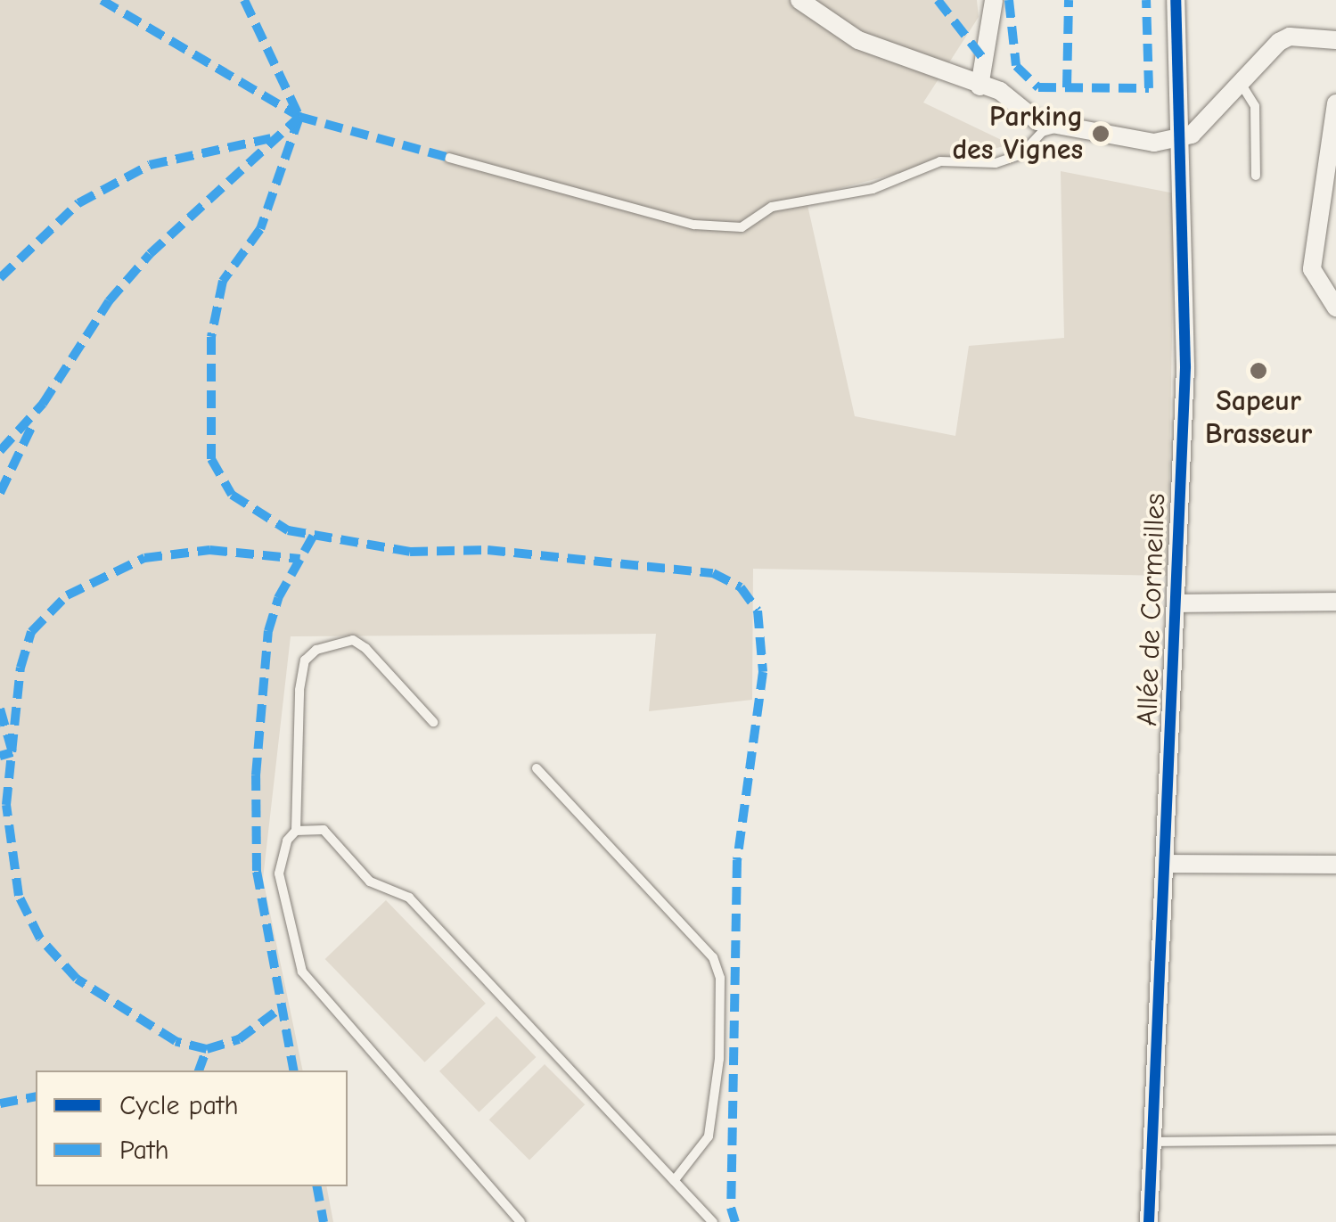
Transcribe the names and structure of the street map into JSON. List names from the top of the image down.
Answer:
{
  "streets": {
    "street": ["Allée de Cormeilles"]
  },
  "places": ["Parking des Vignes", "Sapeur Brasseur"],
  "legend": ["Cycle path", "Path"]
}
